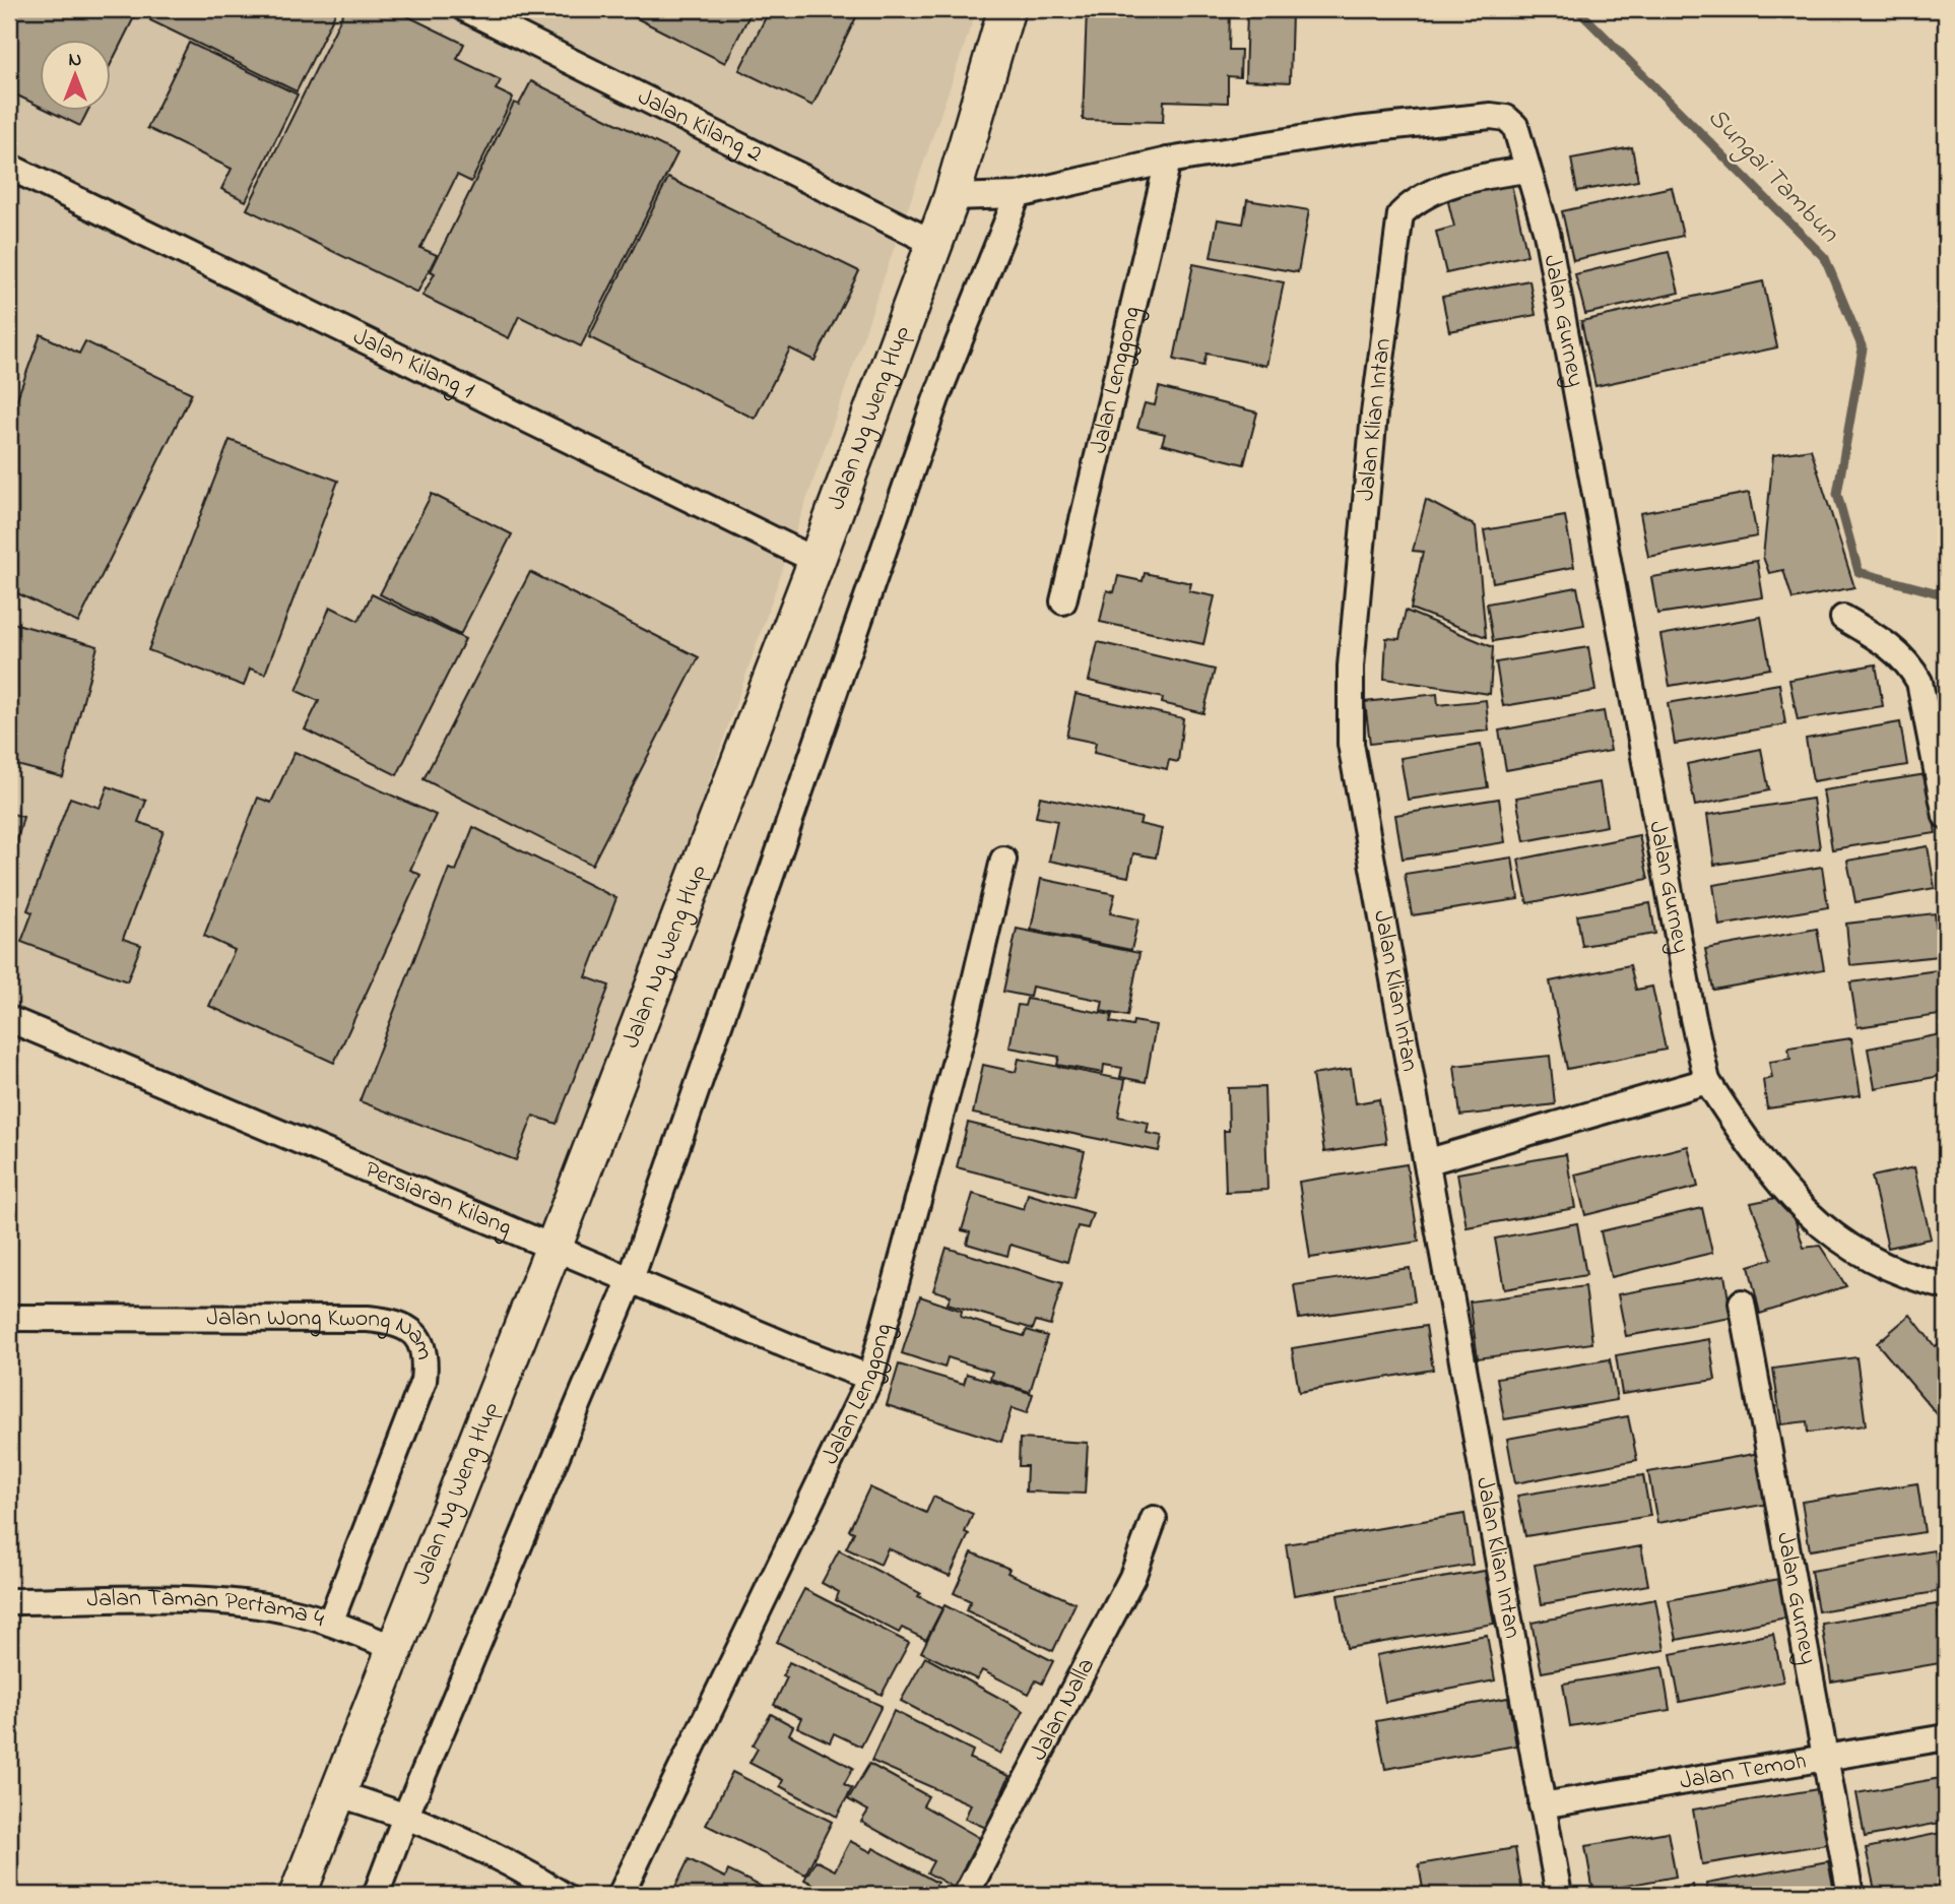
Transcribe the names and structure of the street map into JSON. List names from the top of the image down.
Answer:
{
  "streets": {
    "main road": ["Jalan Ng Weng Hup"],
    "street": [
      "Jalan Kilang 2",
      "Jalan Gurney",
      "Jalan Kilang 1",
      "Jalan Lenggong",
      "Jalan Klian Intan",
      "Persiaran Kilang",
      "Jalan Wong Kwong Nam",
      "Jalan Taman Pertama 4",
      "Jalan Nalla",
      "Jalan Temoh"
    ]
  },
  "crossings": [
    ["Jalan Kilang 2", "Jalan Ng Weng Hup"],
    ["Jalan Gurney", "Jalan Lenggong"],
    ["Jalan Gurney", "Jalan Ng Weng Hup"],
    ["Jalan Gurney", "Jalan Klian Intan"],
    ["Jalan Gurney", "Jalan Temoh"],
    ["Jalan Kilang 1", "Jalan Ng Weng Hup"],
    ["Jalan Lenggong", "Persiaran Kilang"],
    ["Jalan Ng Weng Hup", "Persiaran Kilang"],
    ["Jalan Ng Weng Hup", "Jalan Taman Pertama 4"],
    ["Jalan Klian Intan", "Jalan Temoh"],
    ["Jalan Wong Kwong Nam", "Jalan Taman Pertama 4"]
  ],
  "water": ["Sungai Tambun"],
  "north": "top"
}
